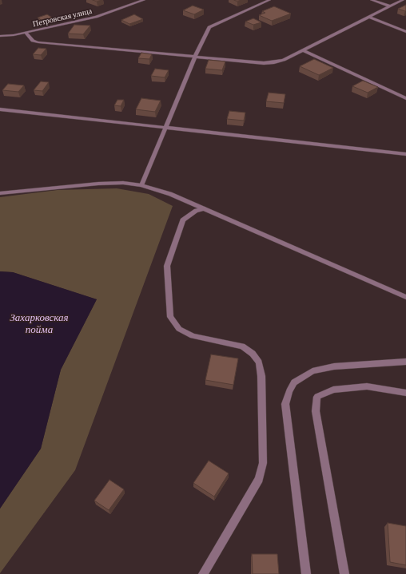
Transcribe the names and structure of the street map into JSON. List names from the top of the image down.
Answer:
{
  "streets": {
    "street": ["Петровская улица"]
  },
  "water": ["Захарковская пойма"]
}
